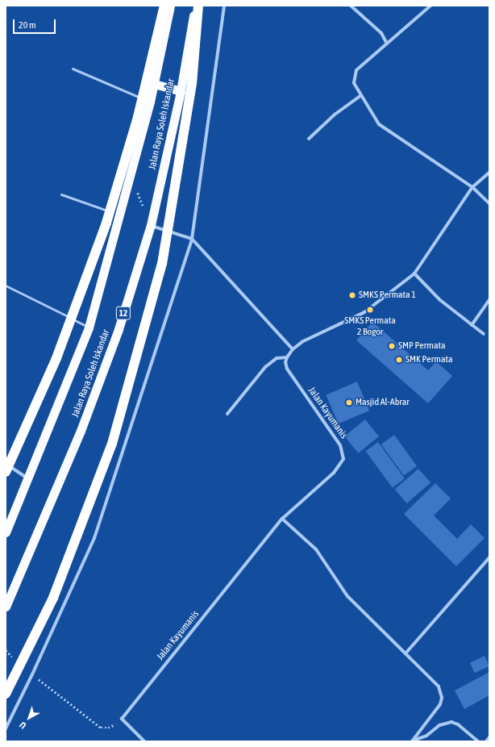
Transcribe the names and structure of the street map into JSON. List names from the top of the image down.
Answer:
{
  "streets": {
    "highway": ["Jalan Raya Soleh Iskandar", "12"],
    "street": ["Jalan Kayumanis"]
  },
  "places": [
    "SMKS Permata 1",
    "SMKS Permata 2 Bogor",
    "SMP Permata",
    "SMK Permata",
    "Masjid Al-Abrar"
  ],
  "scale_bar": "20 m",
  "north": "bottom left"
}
